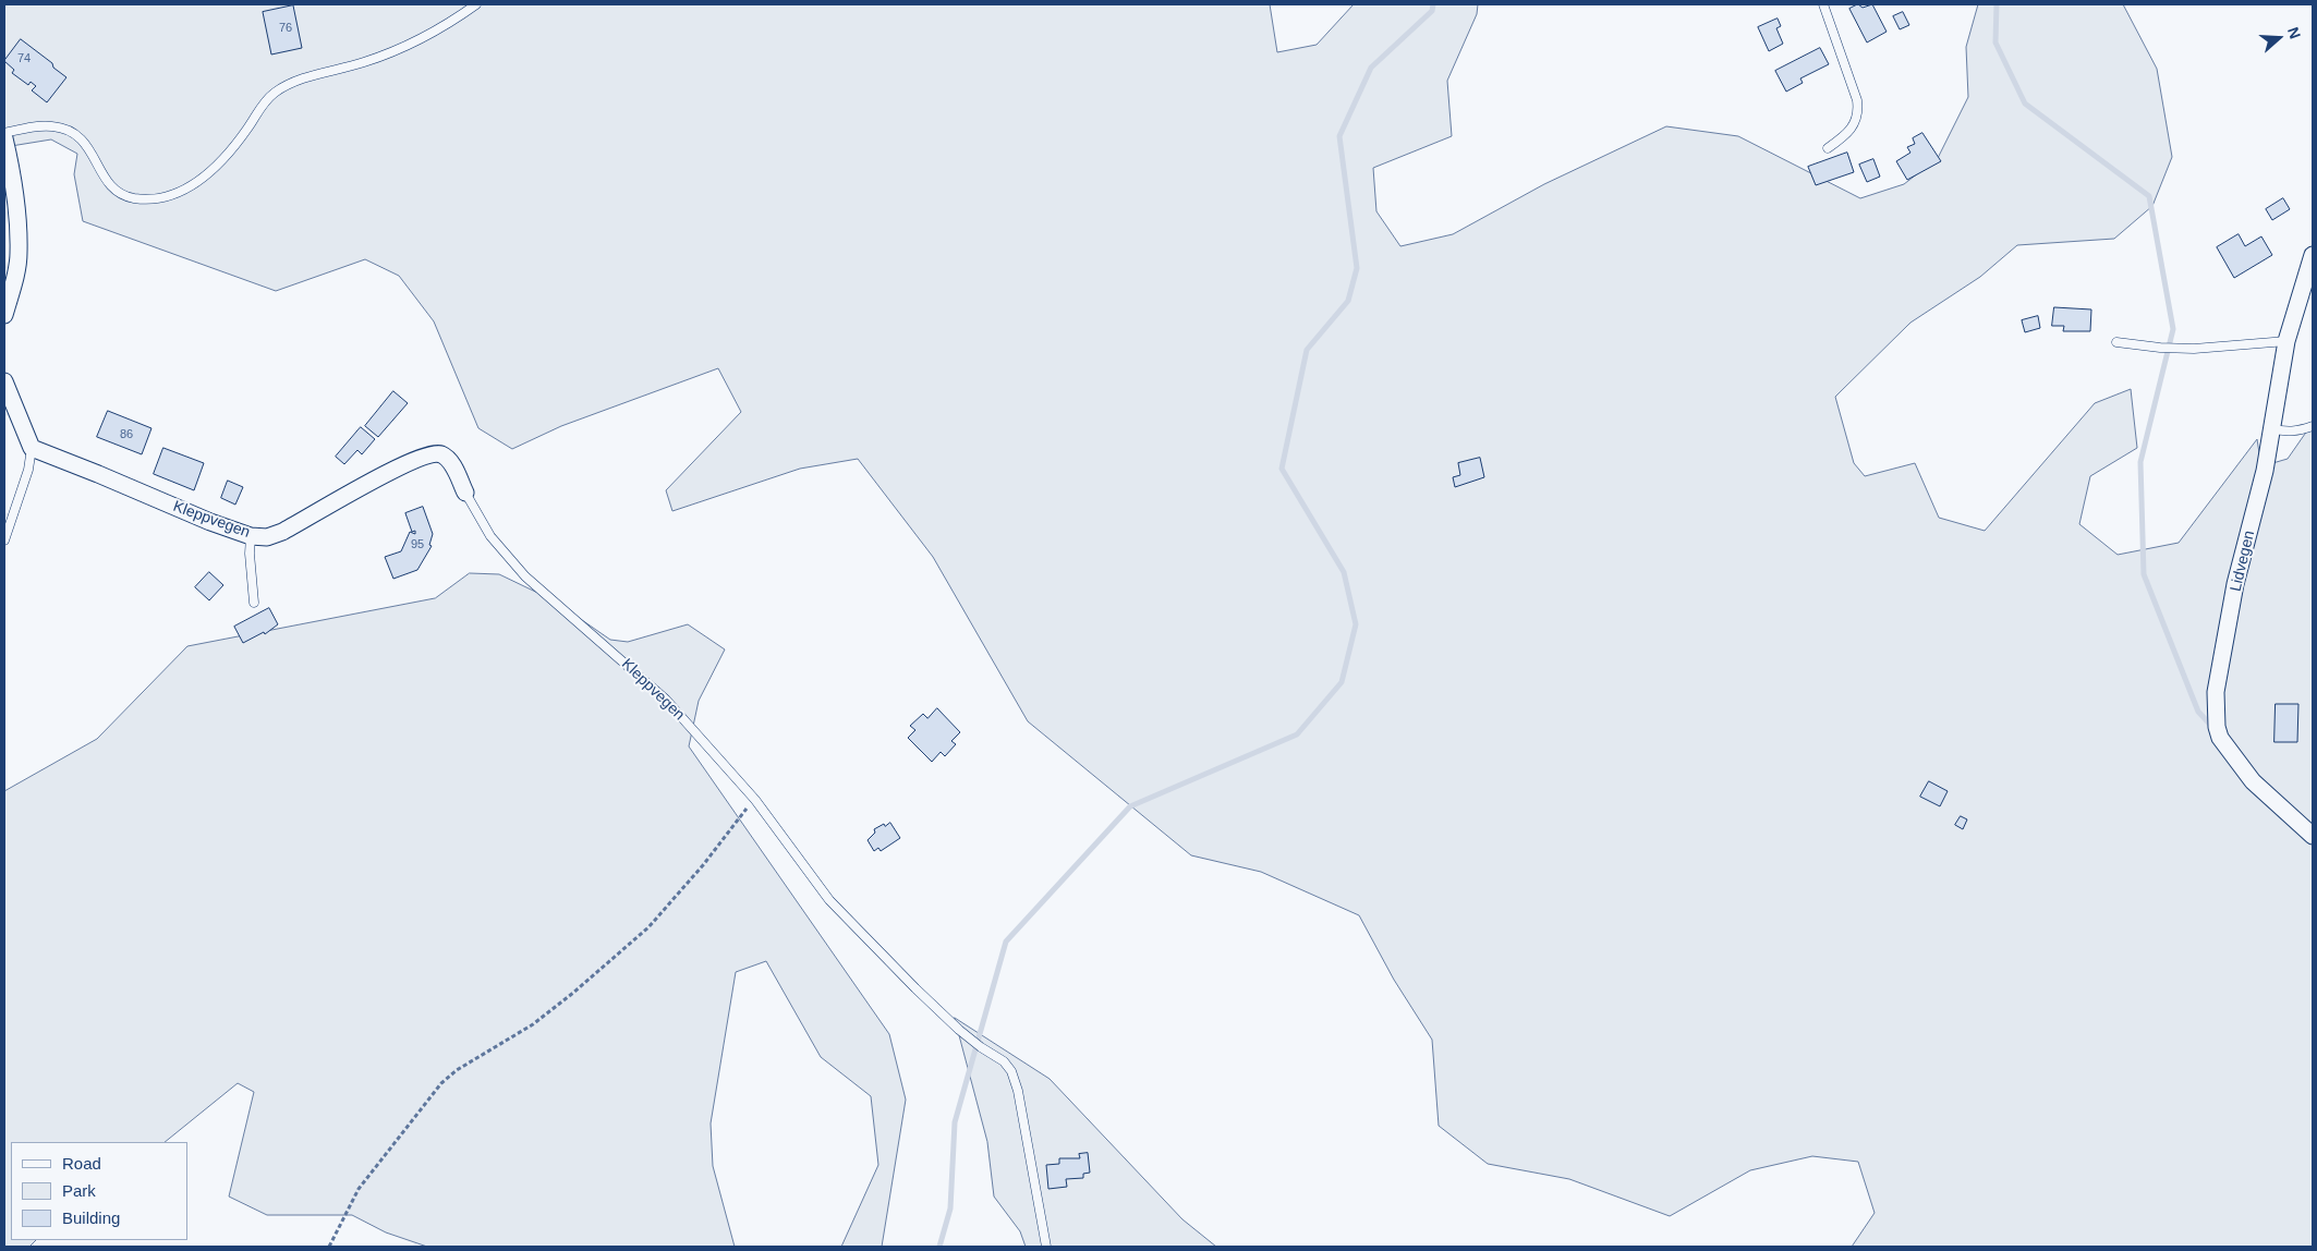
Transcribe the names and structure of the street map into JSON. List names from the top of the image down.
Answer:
{
  "streets": {
    "street": ["Kleppvegen", "Lidvegen"]
  },
  "house_numbers": [
    "76",
    "74",
    "86",
    "95"
  ],
  "legend": ["Road", "Park", "Building"],
  "north": "right"
}
